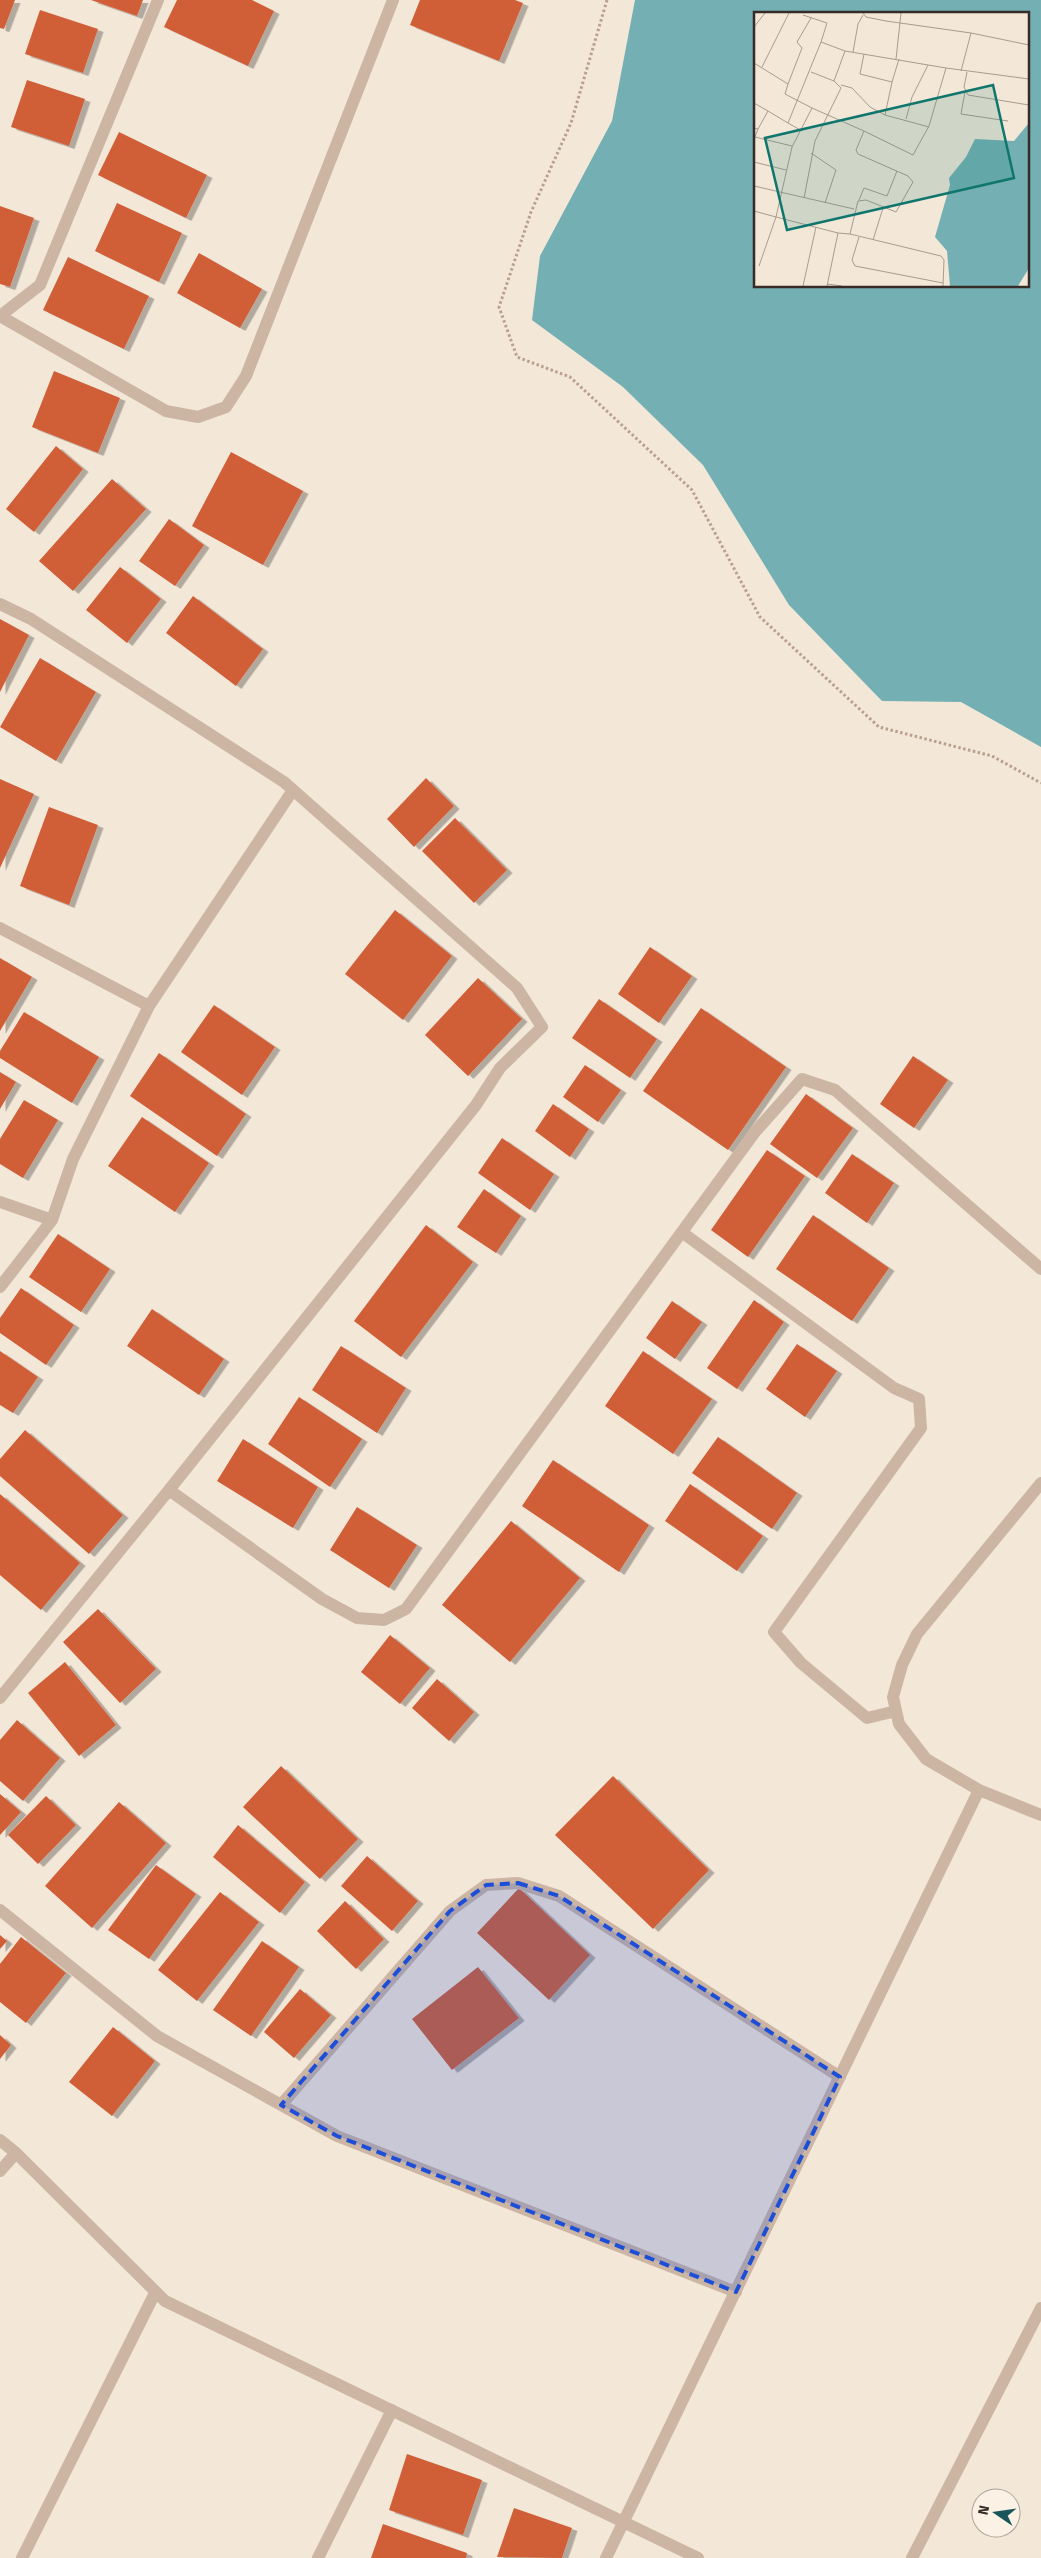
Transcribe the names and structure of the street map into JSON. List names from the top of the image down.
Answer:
{
  "north": "left"
}
